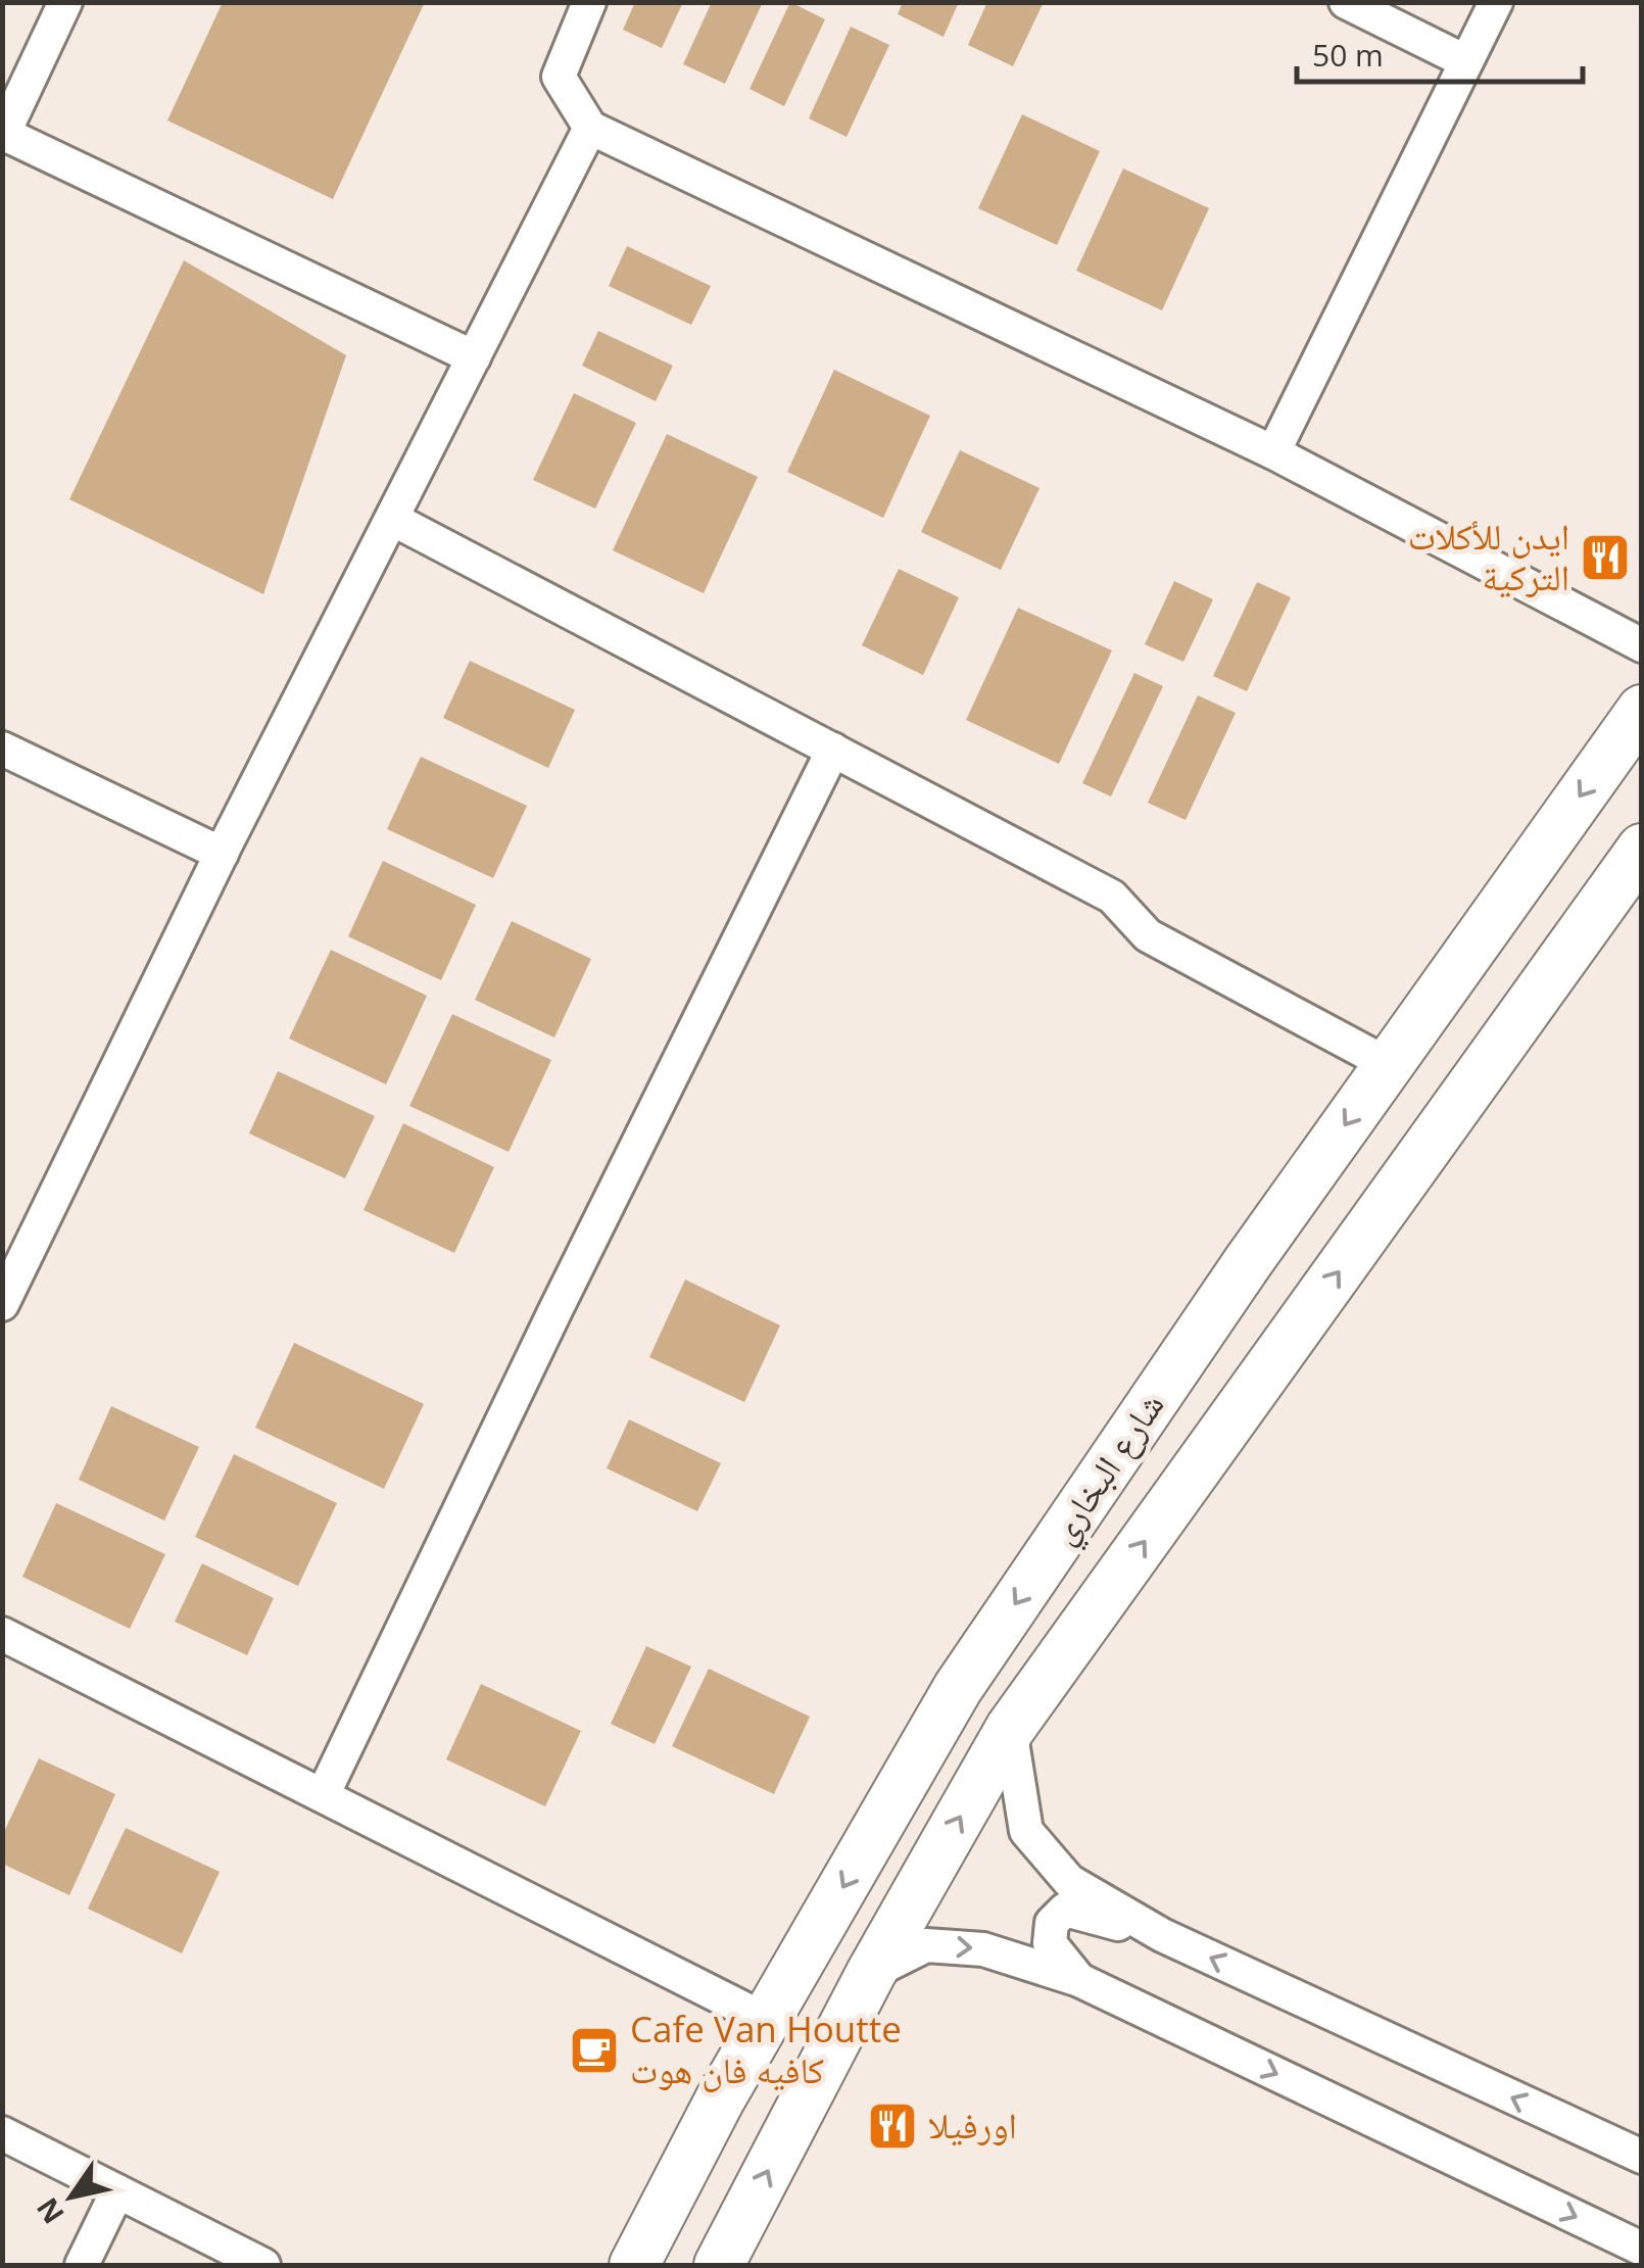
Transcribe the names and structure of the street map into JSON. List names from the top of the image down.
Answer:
{
  "streets": {
    "main road": ["شارع البخاري"]
  },
  "places": {
    "restaurant": ["ايدن للأكلات التركية", "اورفيلا"],
    "cafe": ["Cafe Van Houtte كافيه فان هوت"]
  },
  "scale_bar": "50 m",
  "north": "bottom left"
}
